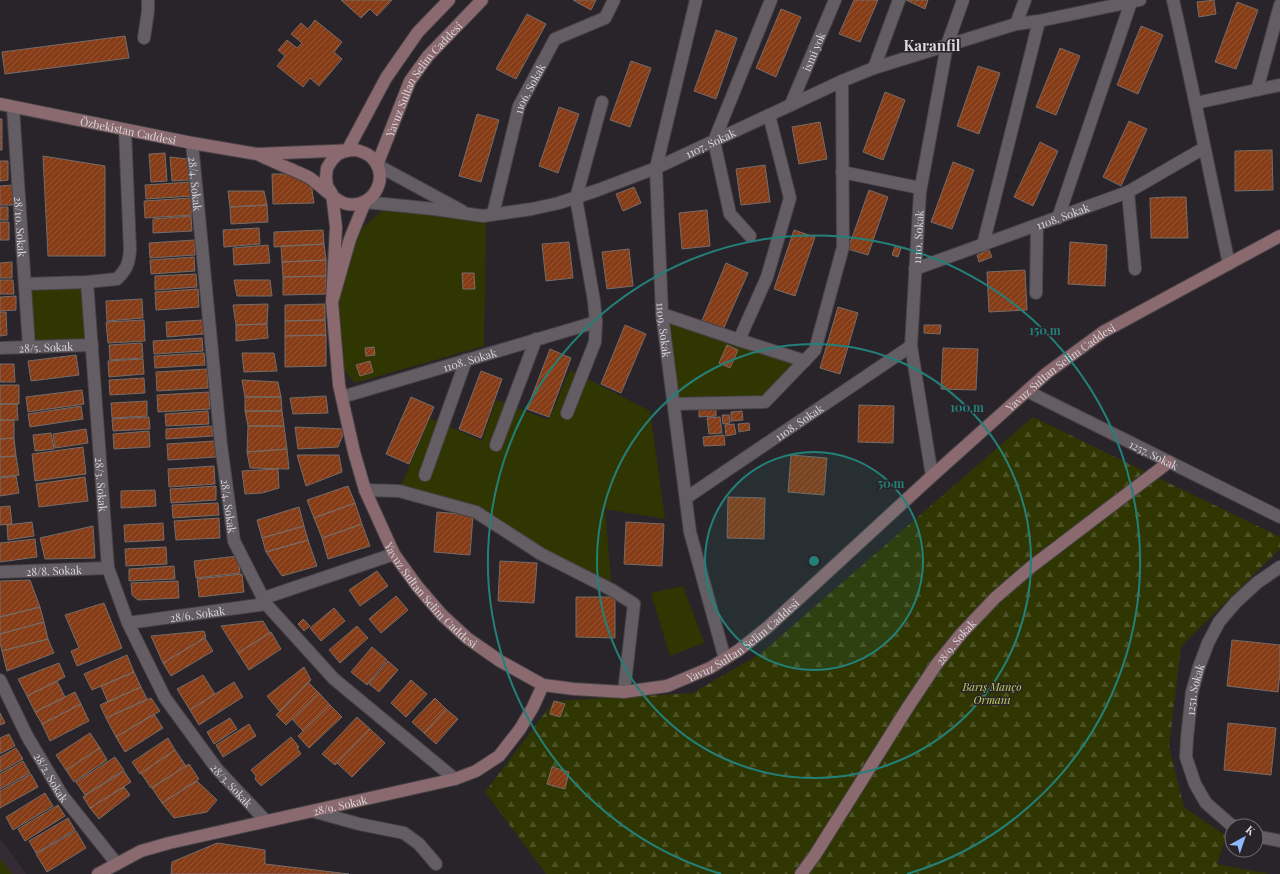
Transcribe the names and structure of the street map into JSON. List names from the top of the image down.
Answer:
{
  "streets": {
    "street": [
      "ismi yok",
      "Yavuz Sultan Selim Caddesi",
      "1106. Sokak",
      "Özbekistan Caddesi",
      "1107. Sokak",
      "28/4. Sokak",
      "1108. Sokak",
      "28/10. Sokak",
      "1110. Sokak",
      "1109. Sokak",
      "28/5. Sokak",
      "1257. Sokak",
      "28/3. Sokak",
      "28/8. Sokak",
      "28/6. Sokak",
      "28/9. Sokak",
      "1251. Sokak",
      "28/2. Sokak"
    ]
  },
  "crossings": [
    ["ismi yok", "1107. Sokak"],
    ["Yavuz Sultan Selim Caddesi", "1107. Sokak"],
    ["Yavuz Sultan Selim Caddesi", "1108. Sokak"],
    ["Yavuz Sultan Selim Caddesi", "1110. Sokak"],
    ["Yavuz Sultan Selim Caddesi", "1109. Sokak"],
    ["Yavuz Sultan Selim Caddesi", "1257. Sokak"],
    ["Yavuz Sultan Selim Caddesi", "28/6. Sokak"],
    ["Yavuz Sultan Selim Caddesi", "28/9. Sokak"],
    ["1106. Sokak", "1107. Sokak"],
    ["Özbekistan Caddesi", "28/4. Sokak"],
    ["Özbekistan Caddesi", "28/10. Sokak"],
    ["1107. Sokak", "1110. Sokak"],
    ["1107. Sokak", "1109. Sokak"],
    ["28/4. Sokak", "28/6. Sokak"],
    ["28/4. Sokak", "28/9. Sokak"],
    ["1108. Sokak", "1110. Sokak"],
    ["1108. Sokak", "1109. Sokak"],
    ["28/10. Sokak", "28/5. Sokak"],
    ["28/5. Sokak", "28/3. Sokak"],
    ["1257. Sokak", "28/9. Sokak"],
    ["28/3. Sokak", "28/8. Sokak"],
    ["28/3. Sokak", "28/6. Sokak"],
    ["28/3. Sokak", "28/9. Sokak"],
    ["28/9. Sokak", "28/2. Sokak"]
  ],
  "districts": ["Karanfil"],
  "parks": ["Barış Manço Ormanı"],
  "north": "top right",
  "rings": ["150 m", "100 m", "50 m"]
}
